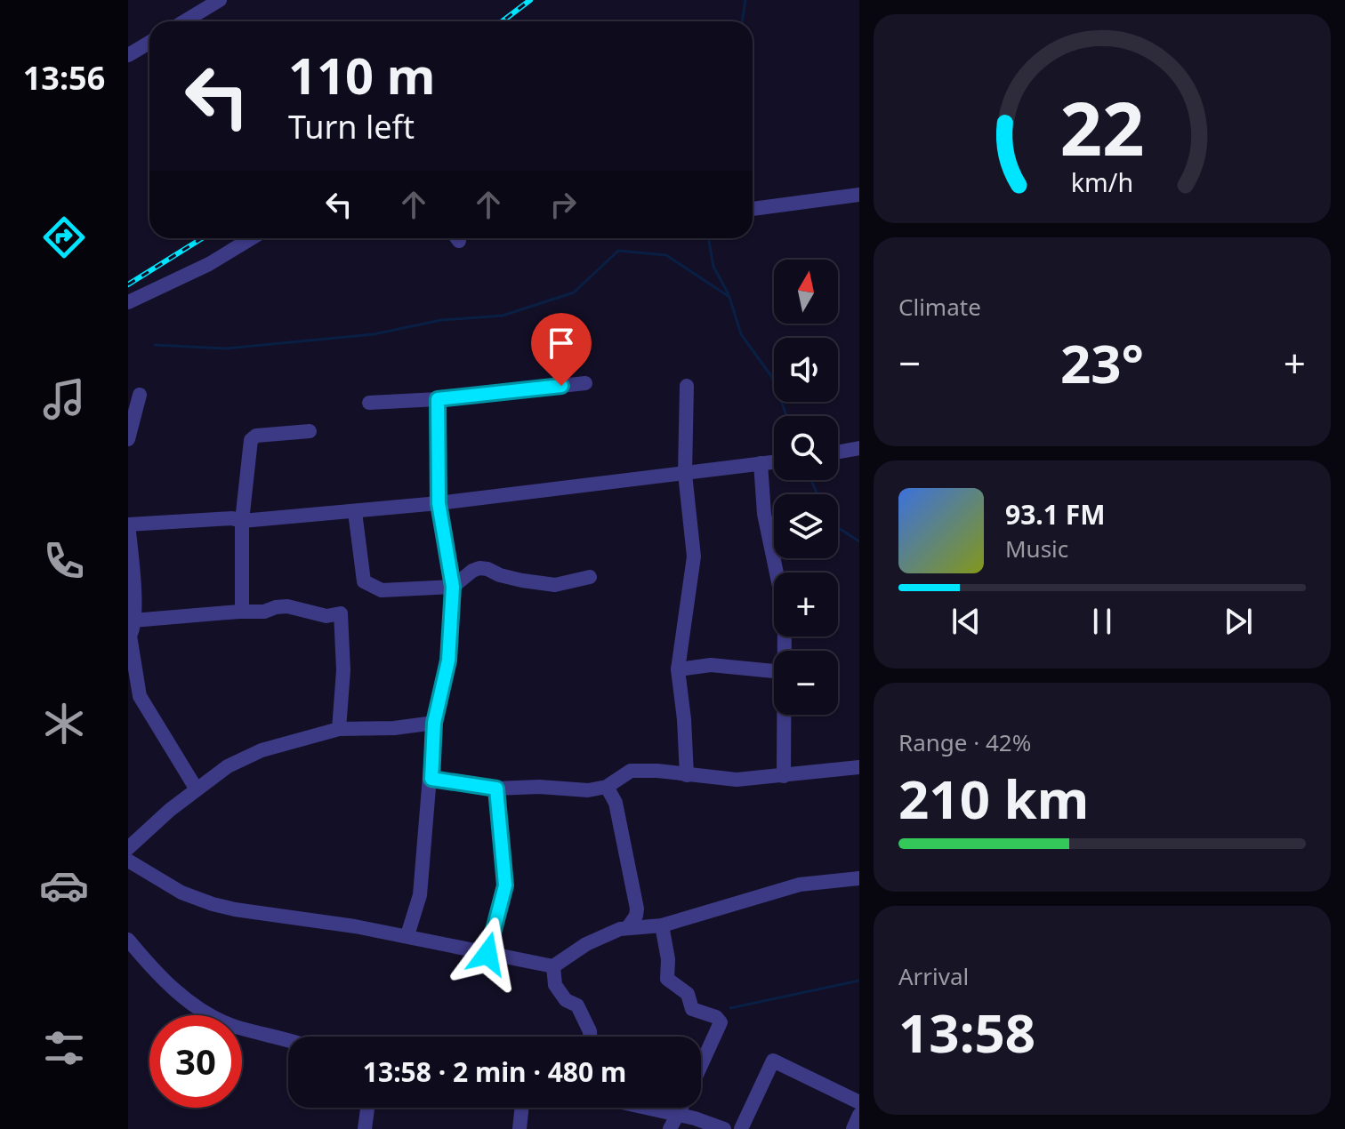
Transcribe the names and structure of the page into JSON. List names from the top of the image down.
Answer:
{
  "north": "top",
  "page": {
    "tabs": "13:56",
    "turn": ["110 m", "Turn left"],
    "tile": [
      "Climate",
      ["Range · 42%", "210 km"],
      ["Arrival", "13:58"]
    ],
    "map_buttons": ["+", "−"],
    "heat": ["−", "23°", "+"],
    "song": ["93.1 FM", "Music"],
    "limit": "30",
    "trip": "13:58 · 2 min · 480 m",
    "gauge": ["22", "km/h"]
  }
}
